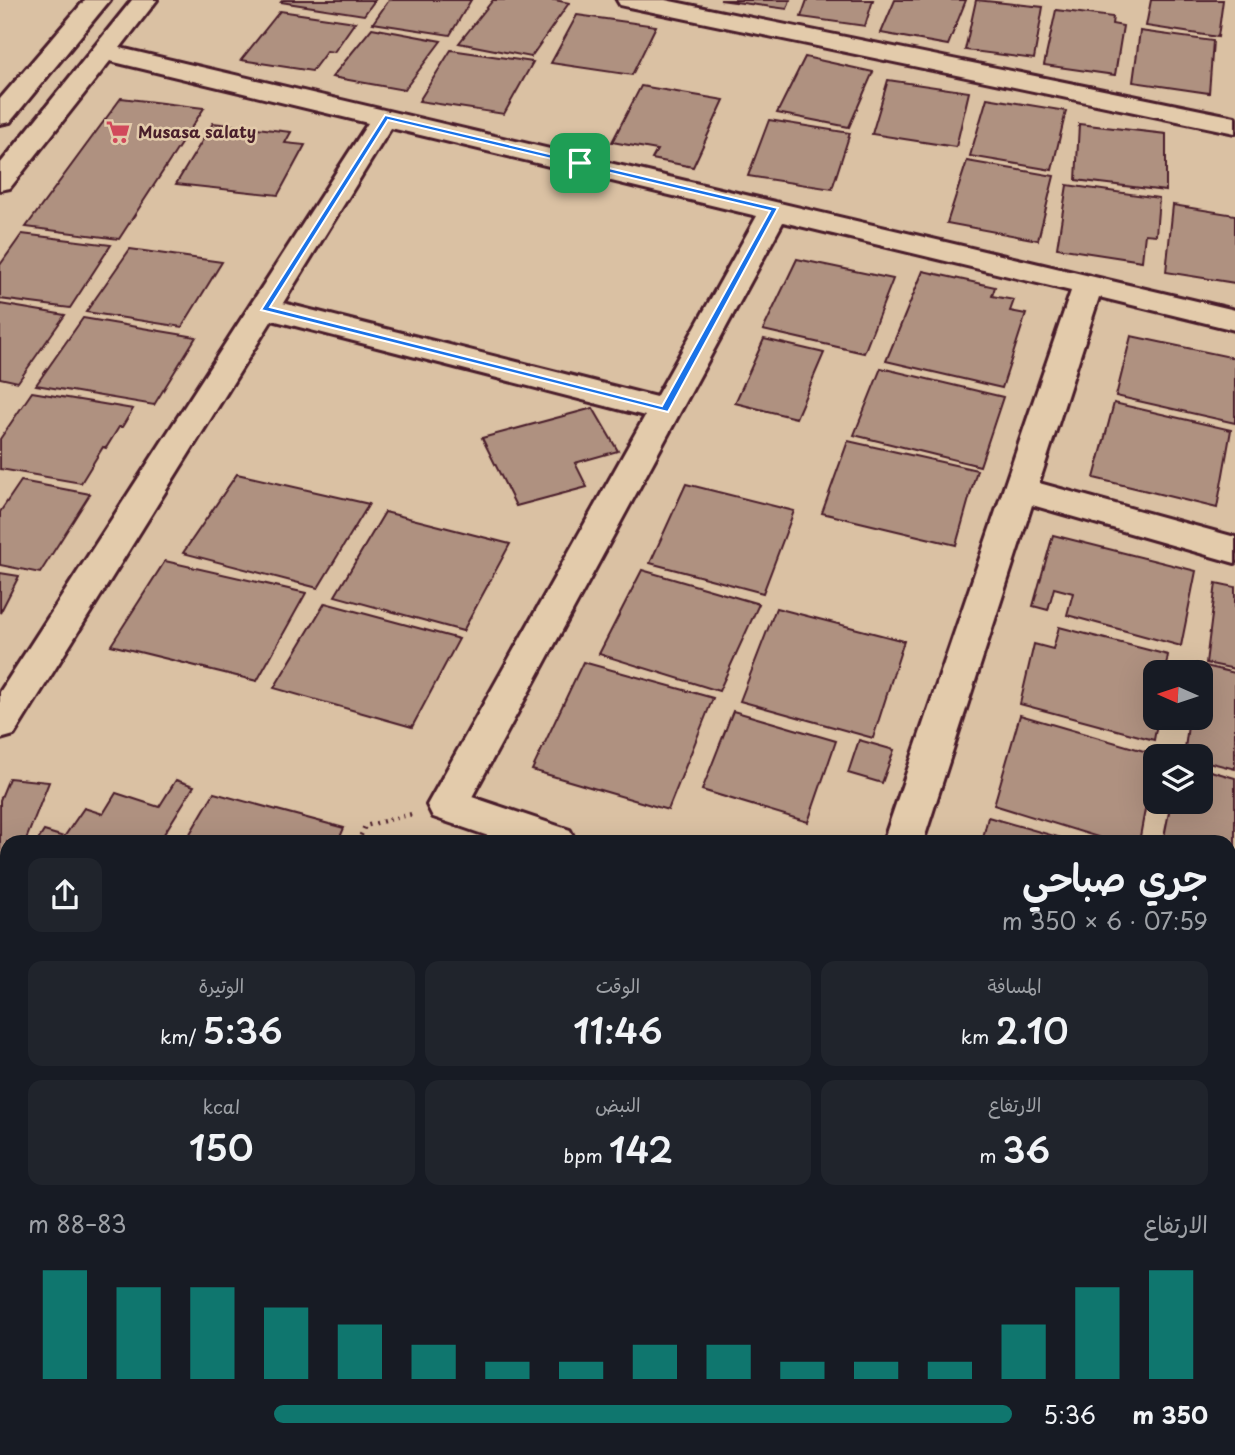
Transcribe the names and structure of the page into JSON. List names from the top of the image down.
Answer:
{
  "places": {
    "supermarket": ["Musasa salaty"]
  },
  "north": "left",
  "page": {
    "heading": ["جري صباحي", "07:59 · 6 × 350 m"],
    "stats": [
      ["المسافة", "2.10 km"],
      ["الوقت", "11:46"],
      ["الوتيرة", "5:36 /km"],
      ["الارتفاع", "36 m"],
      ["النبض", "142 bpm"],
      ["kcal", "150"]
    ],
    "chart": ["الارتفاع", "83–88 m"],
    "list": [
      {
        "name": "350 m",
        "note": "5:36"
      }
    ]
  }
}
